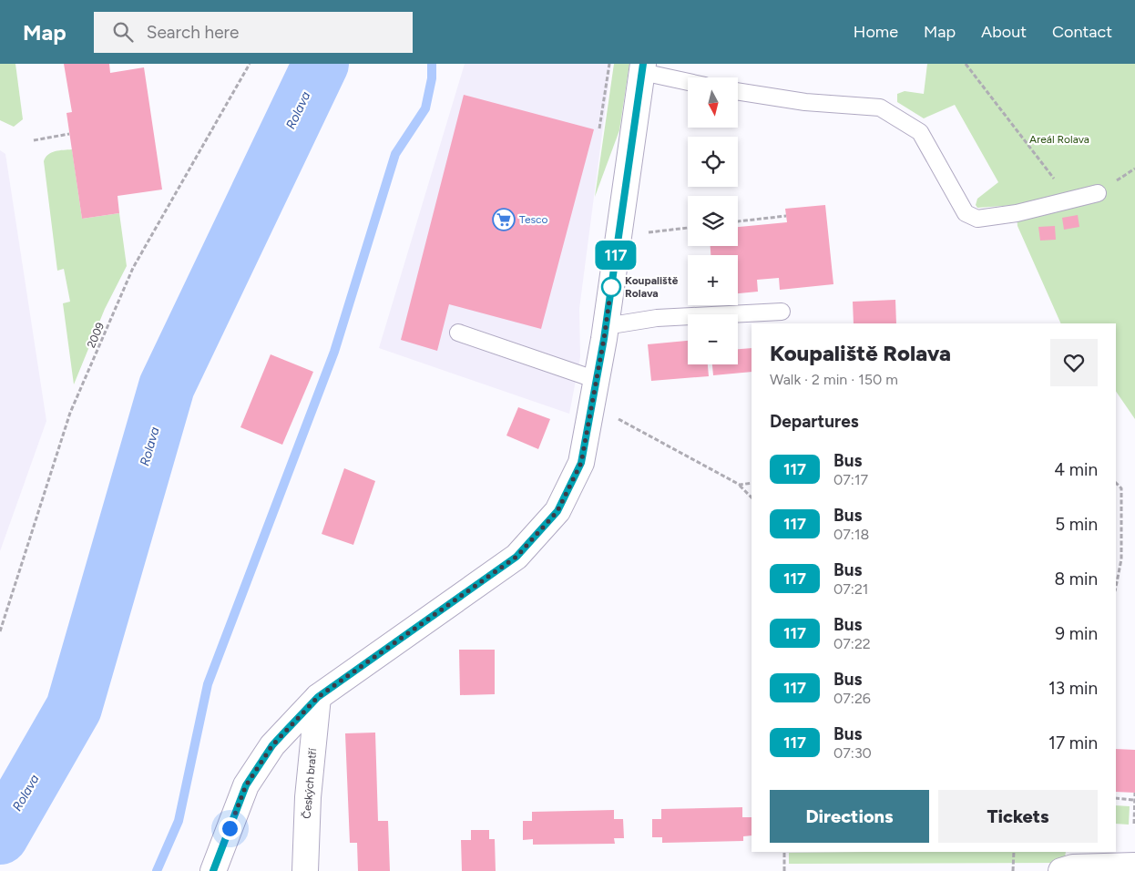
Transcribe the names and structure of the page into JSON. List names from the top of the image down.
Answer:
{
  "streets": {
    "street": ["Českých bratří"],
    "path": ["2009"]
  },
  "water": ["Rolava"],
  "parks": ["Areál Rolava"],
  "places": {
    "supermarket": ["Tesco"],
    "other": ["Koupaliště Rolava"]
  },
  "lines": ["bus line 117"],
  "north": "bottom",
  "page": {
    "header": "Map",
    "search": "Search here",
    "nav": [
      "Home",
      "Map",
      "About",
      "Contact"
    ],
    "on_map": "117",
    "map_buttons": ["+", "−"],
    "heading": [
      ["Koupaliště Rolava", "Walk · 2 min · 150 m"],
      "Departures"
    ],
    "list": [
      {
        "mark": "117",
        "name": "Bus",
        "note": "07:17",
        "value": "4 min"
      },
      {
        "mark": "117",
        "name": "Bus",
        "note": "07:18",
        "value": "5 min"
      },
      {
        "mark": "117",
        "name": "Bus",
        "note": "07:21",
        "value": "8 min"
      },
      {
        "mark": "117",
        "name": "Bus",
        "note": "07:22",
        "value": "9 min"
      },
      {
        "mark": "117",
        "name": "Bus",
        "note": "07:26",
        "value": "13 min"
      },
      {
        "mark": "117",
        "name": "Bus",
        "note": "07:30",
        "value": "17 min"
      }
    ],
    "buttons": ["Directions", "Tickets"]
  }
}
